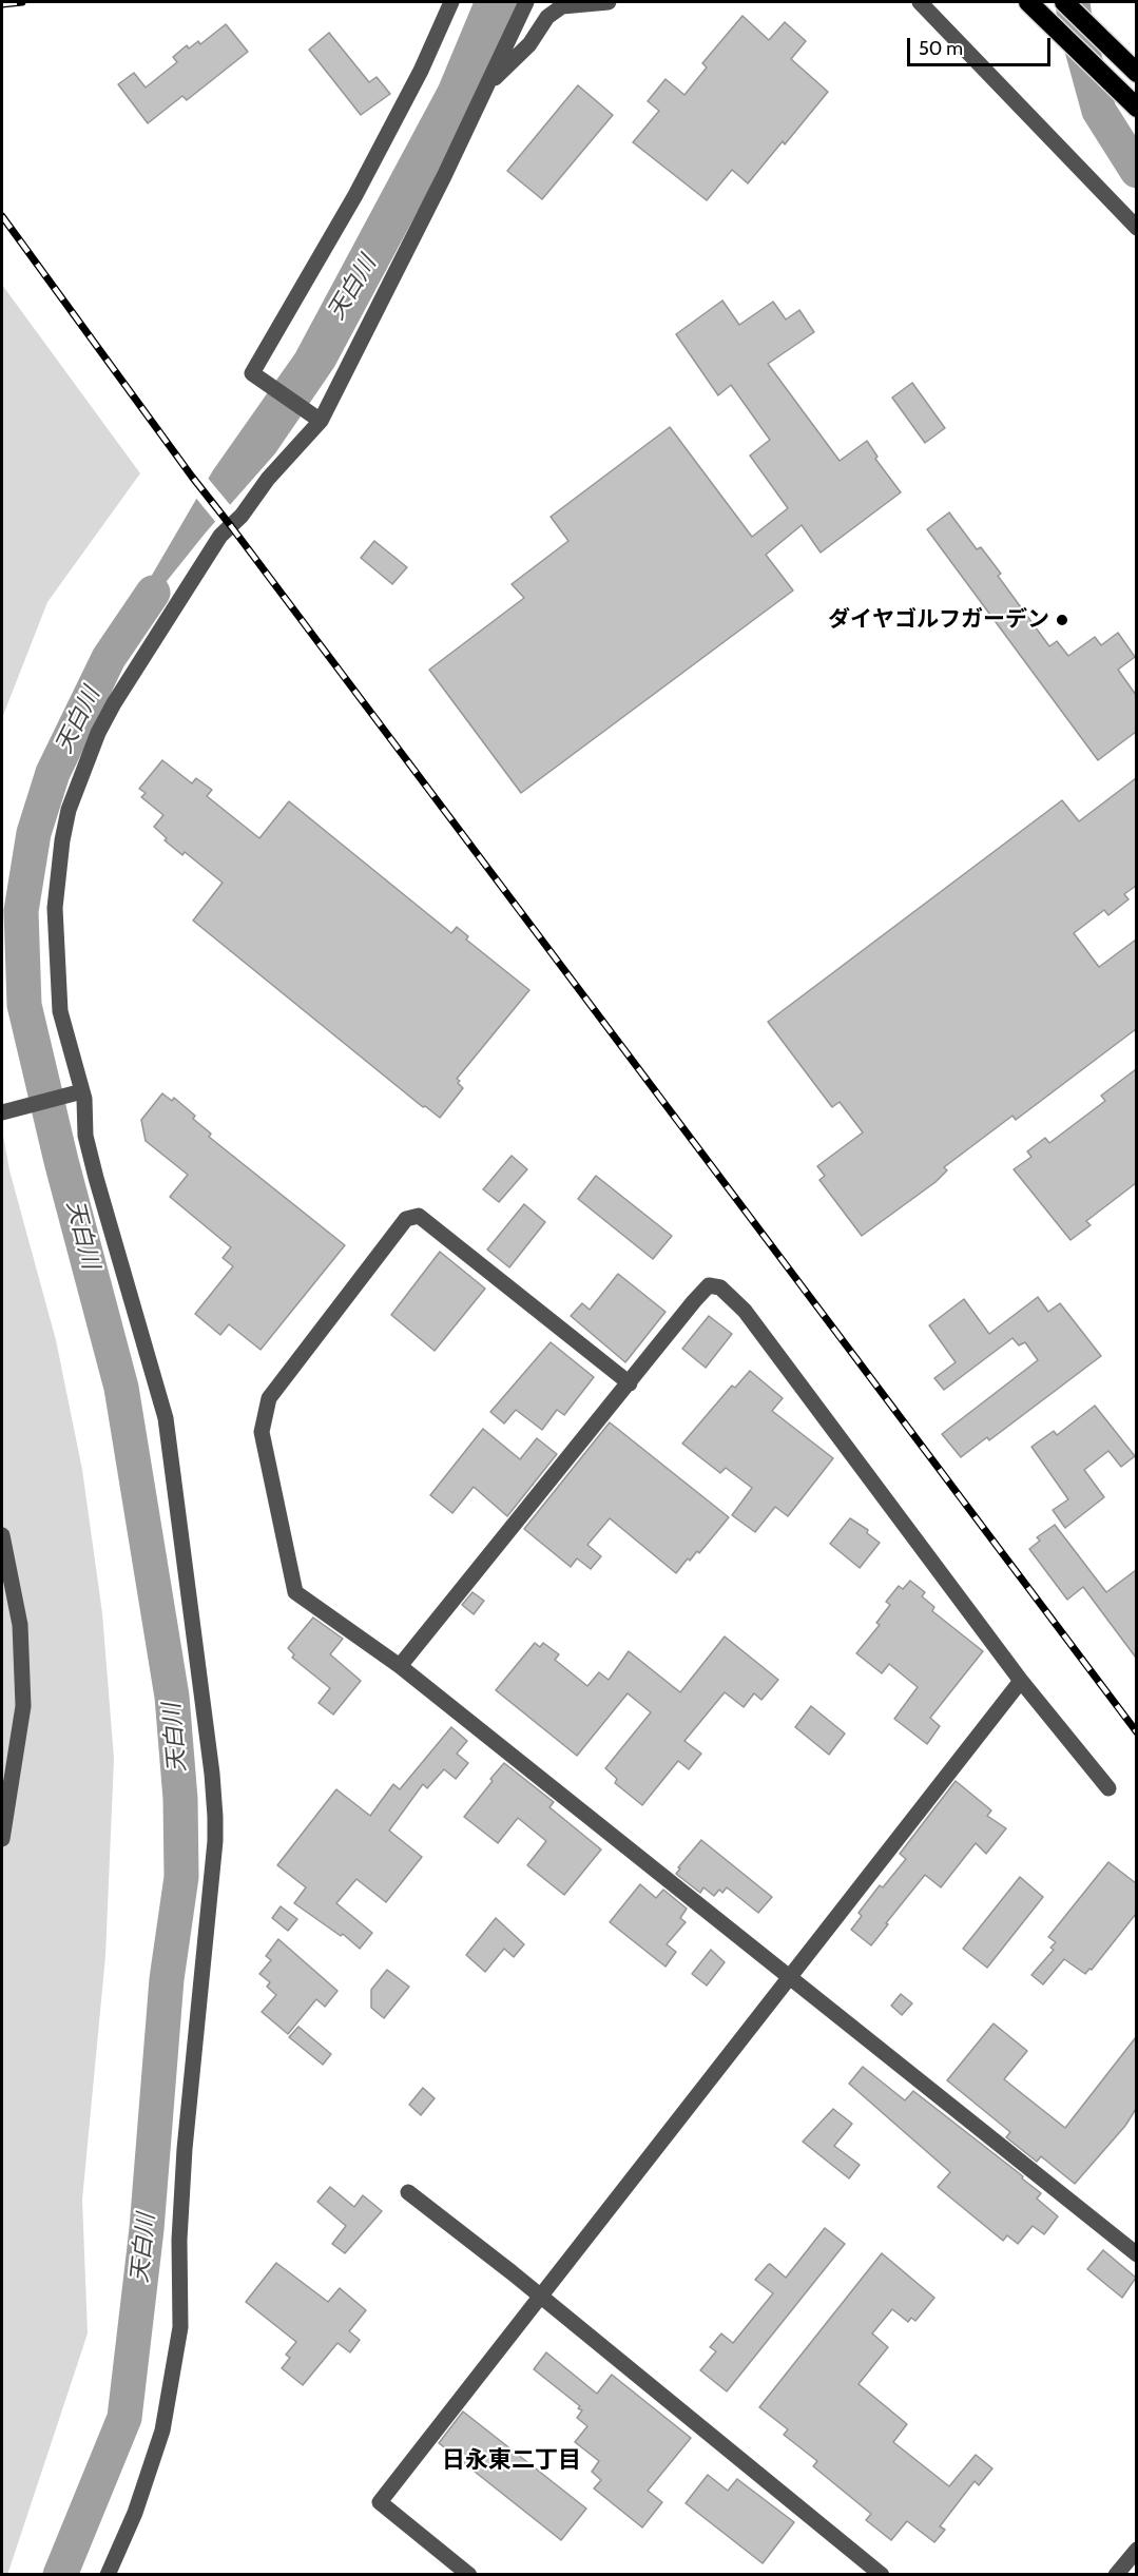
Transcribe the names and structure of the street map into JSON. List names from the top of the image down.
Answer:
{
  "districts": ["日永東二丁目"],
  "water": ["天白川"],
  "places": ["ダイヤゴルフガーデン"],
  "scale_bar": "50 m"
}
